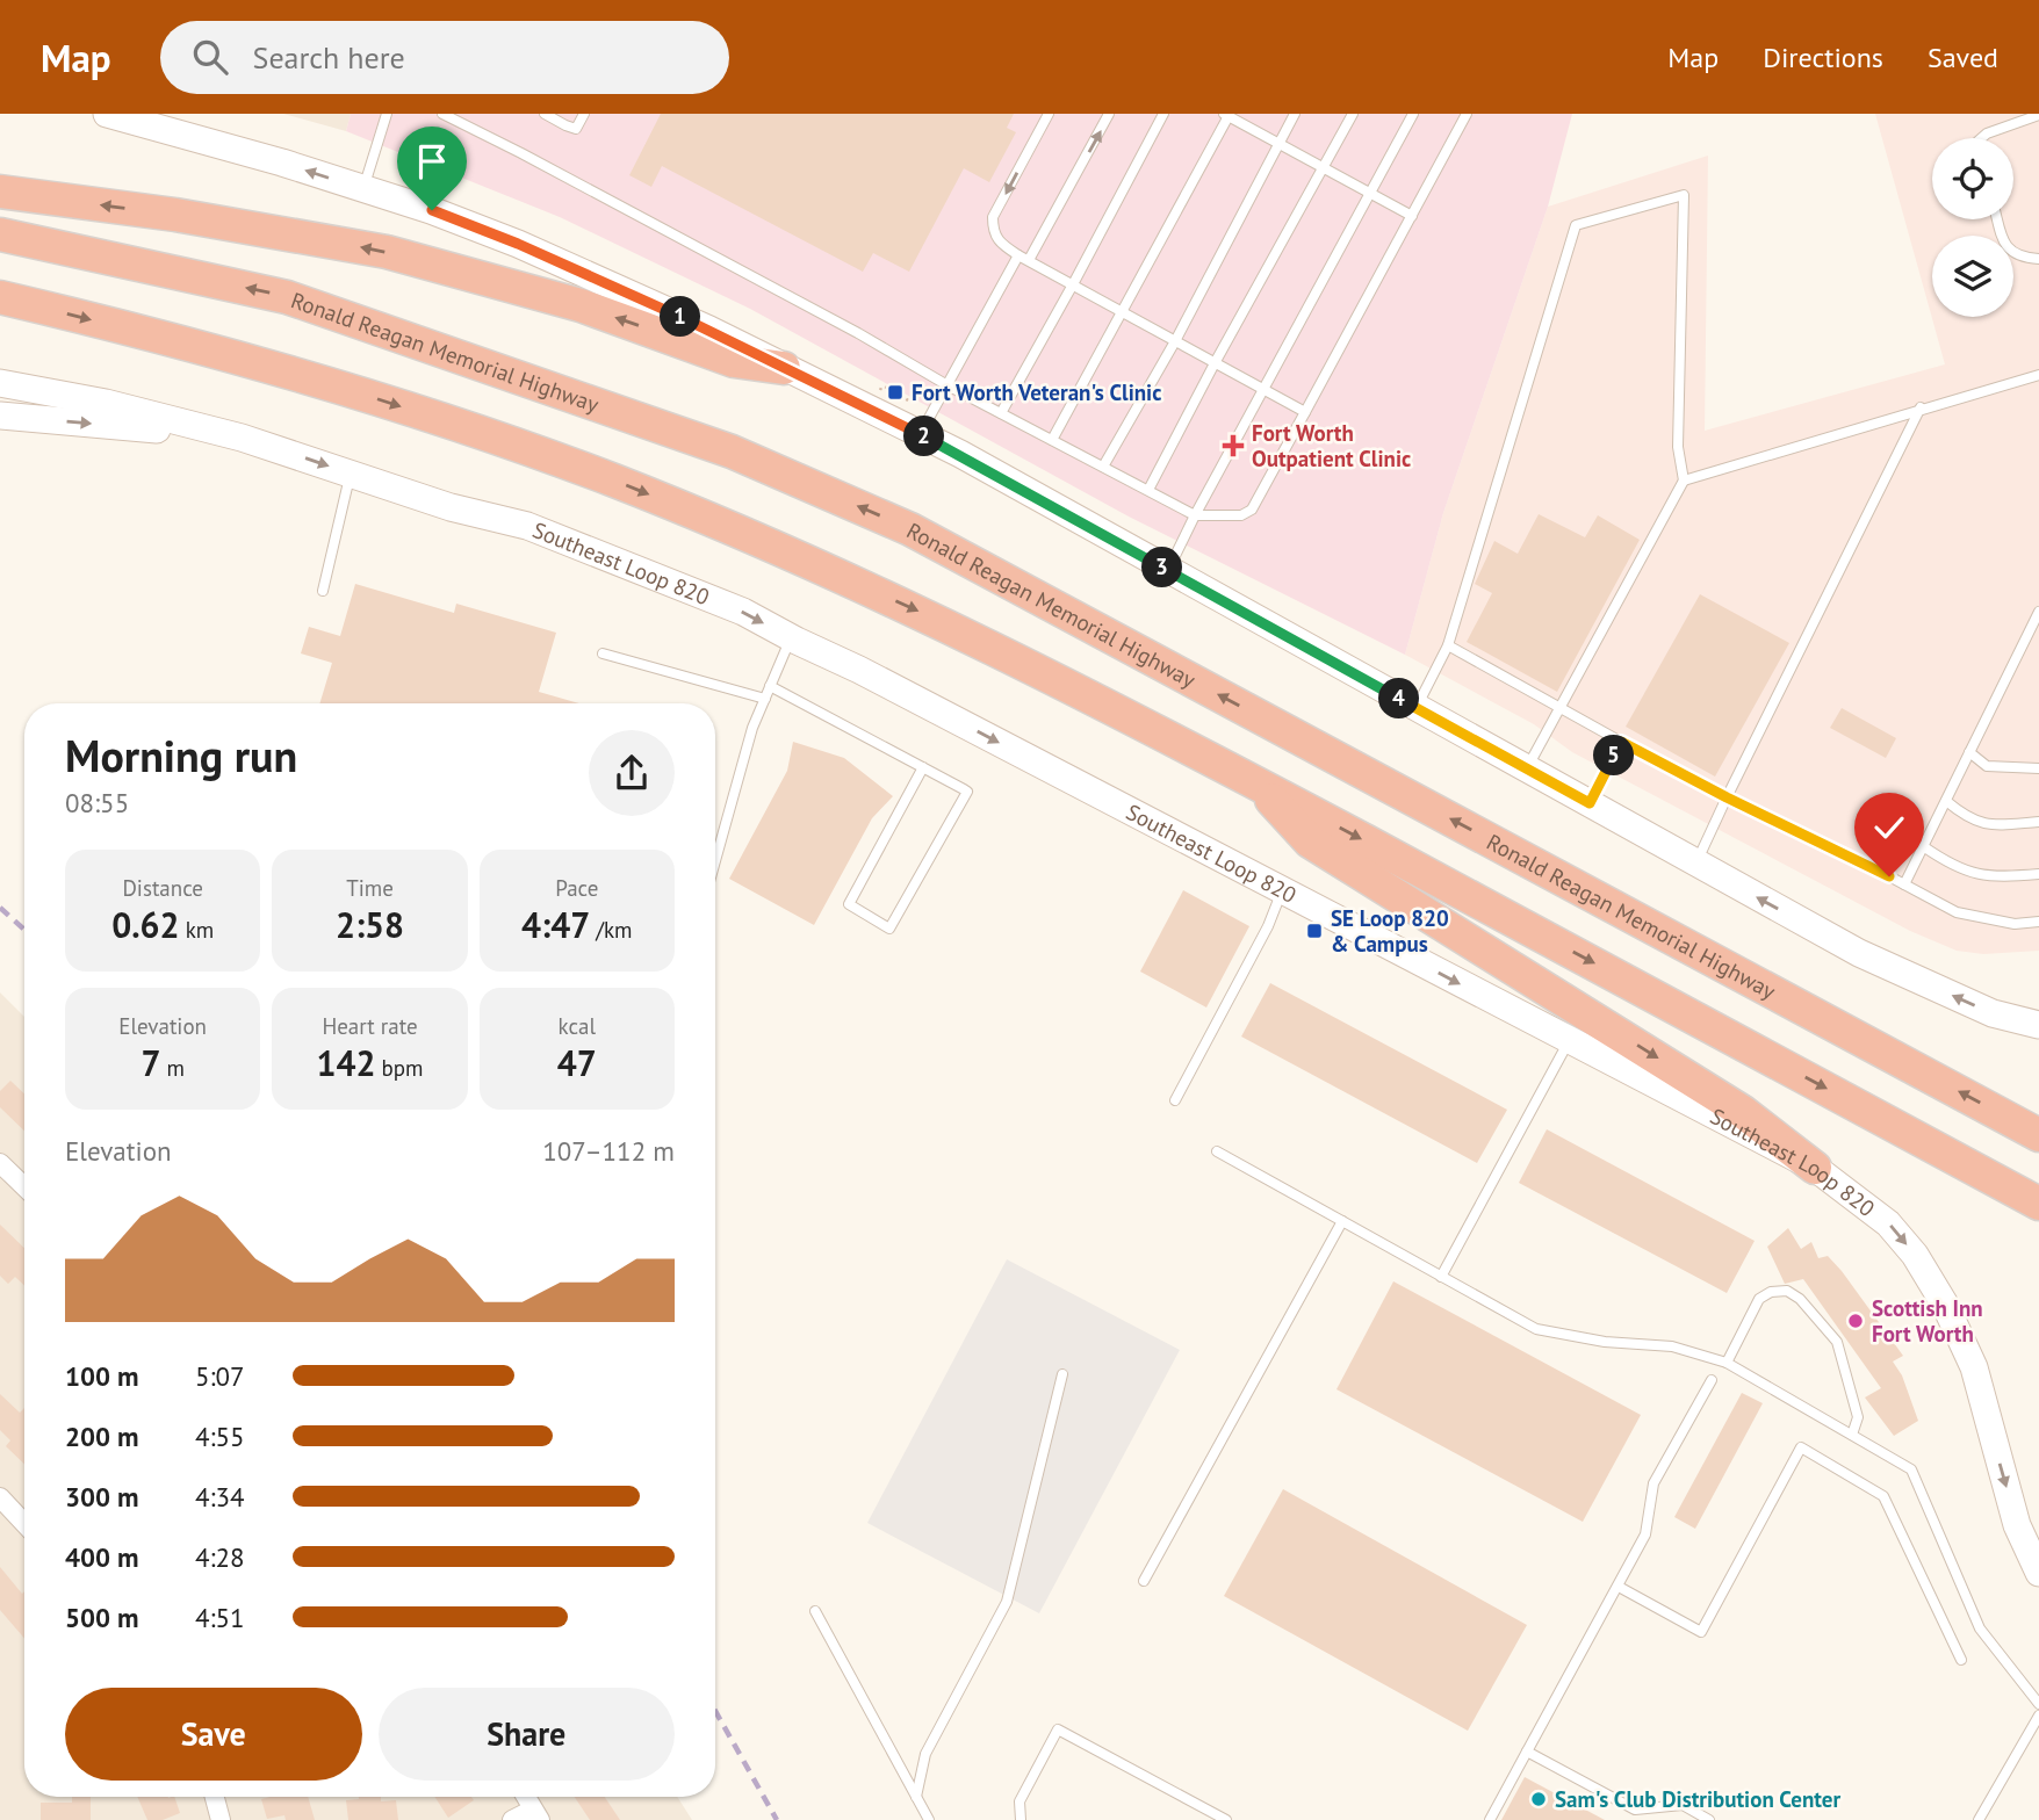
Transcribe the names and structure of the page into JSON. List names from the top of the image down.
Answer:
{
  "streets": {
    "highway": ["Ronald Reagan Memorial Highway"],
    "main road": ["Southeast Loop 820"]
  },
  "places": {
    "transit": ["Fort Worth Veteran's Clinic", "SE Loop 820 & Campus"],
    "health": ["Fort Worth Outpatient Clinic"],
    "other": ["Scottish Inn Fort Worth", "Sam's Club Distribution Center"]
  },
  "page": {
    "header": "Map",
    "search": "Search here",
    "nav": ["Map", "Directions", "Saved"],
    "pins": [
      "1",
      "2",
      "3",
      "4",
      "5"
    ],
    "heading": ["Morning run", "08:55"],
    "stats": [
      ["Distance", "0.62 km"],
      ["Time", "2:58"],
      ["Pace", "4:47 /km"],
      ["Elevation", "7 m"],
      ["Heart rate", "142 bpm"],
      ["kcal", "47"]
    ],
    "chart": ["Elevation", "107–112 m"],
    "list": [
      {
        "name": "100 m",
        "note": "5:07"
      },
      {
        "name": "200 m",
        "note": "4:55"
      },
      {
        "name": "300 m",
        "note": "4:34"
      },
      {
        "name": "400 m",
        "note": "4:28"
      },
      {
        "name": "500 m",
        "note": "4:51"
      }
    ],
    "buttons": ["Save", "Share"]
  }
}
